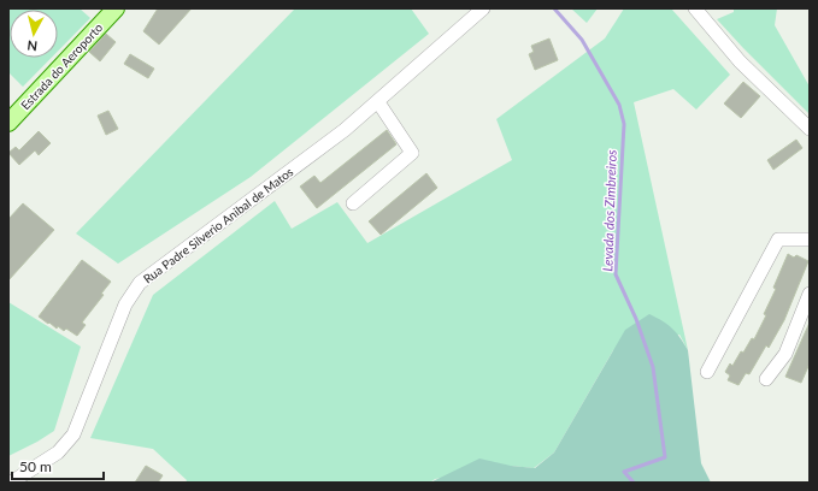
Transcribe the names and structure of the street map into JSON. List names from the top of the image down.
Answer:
{
  "streets": {
    "main road": ["Estrada do Aeroporto"],
    "street": ["Rua Padre Silverio Anibal de Matos"]
  },
  "water": ["Levada dos Zimbreiros"],
  "scale_bar": "50 m",
  "north": "bottom"
}
